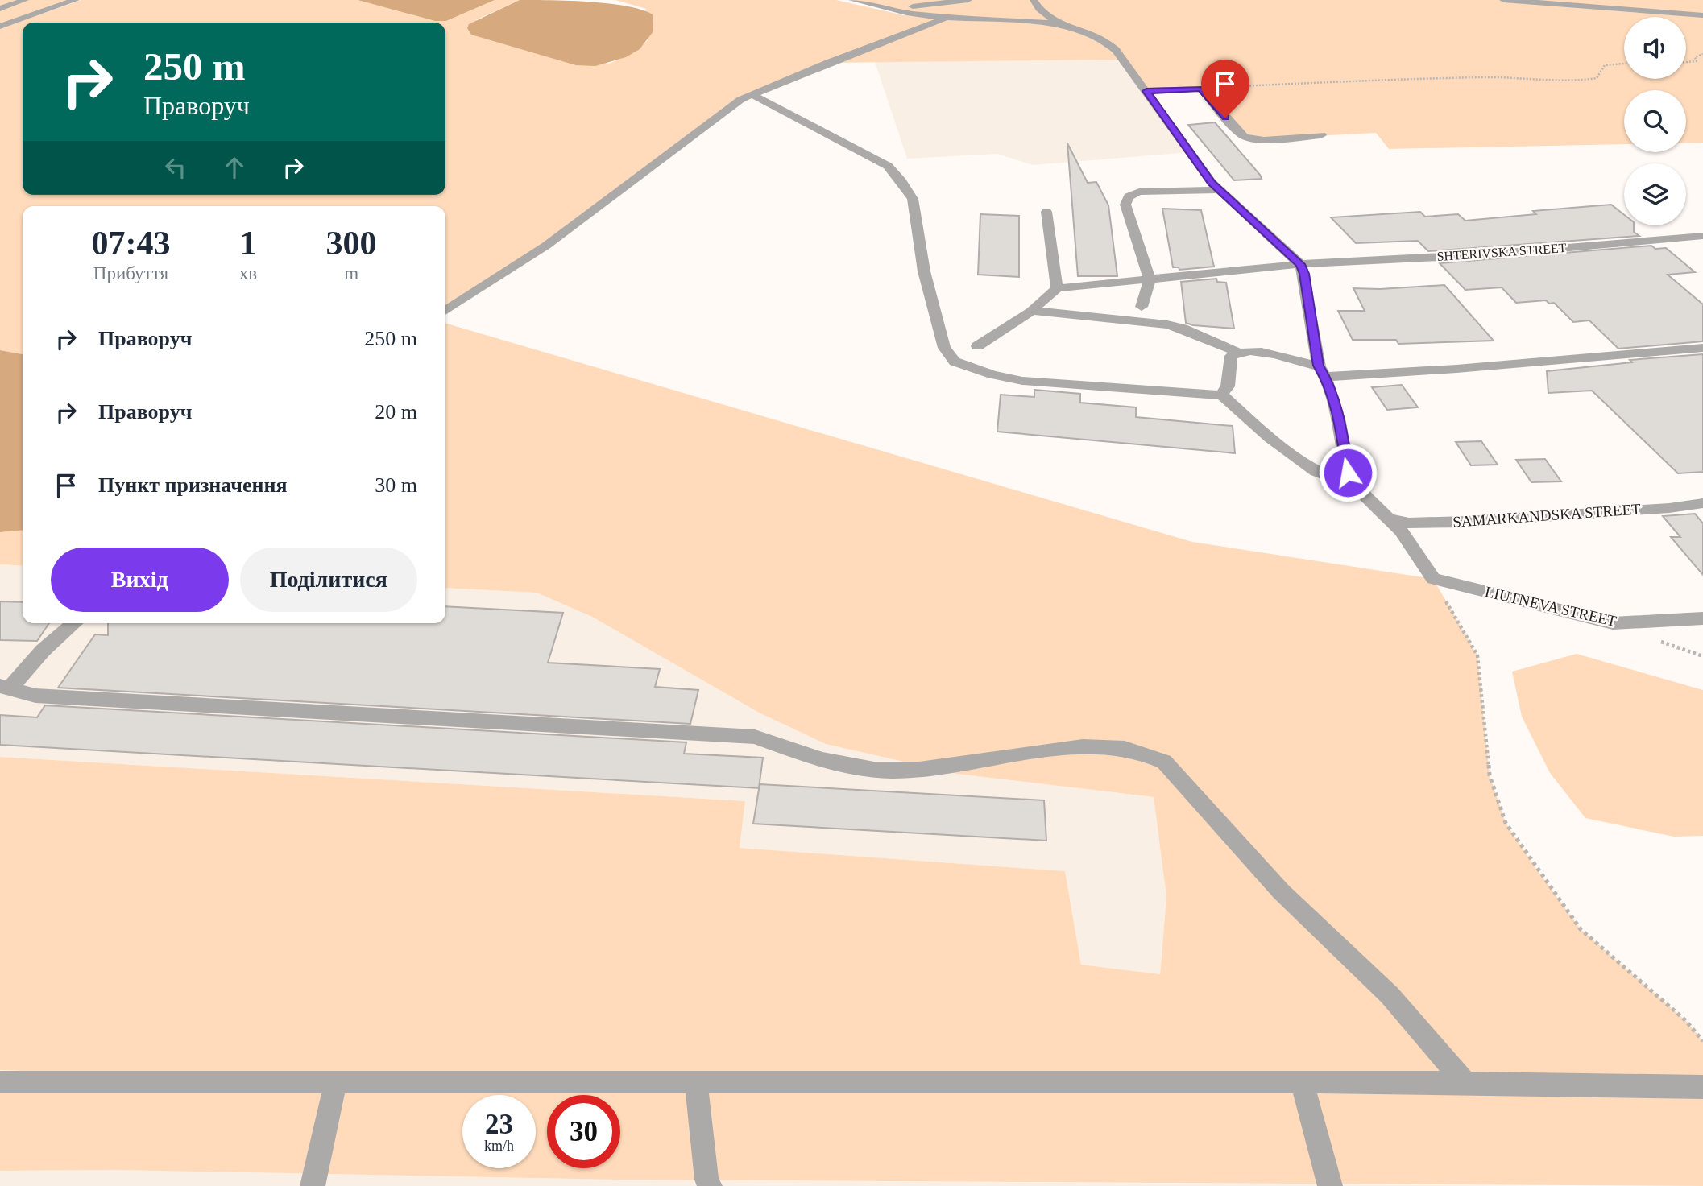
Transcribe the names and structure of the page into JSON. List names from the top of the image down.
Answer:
{
  "streets": {
    "street": ["SHTERIVSKA STREET", "SAMARKANDSKA STREET", "LIUTNEVA STREET"]
  },
  "page": {
    "turn": ["250 m", "Праворуч"],
    "eta": [
      "07:43",
      "Прибуття",
      "1",
      "хв",
      "300",
      "m"
    ],
    "list": [
      {
        "name": "Праворуч",
        "value": "250 m"
      },
      {
        "name": "Праворуч",
        "value": "20 m"
      },
      {
        "name": "Пункт призначення",
        "value": "30 m"
      }
    ],
    "buttons": ["Вихід", "Поділитися"],
    "speed": "23 km/h",
    "limit": "30"
  }
}
